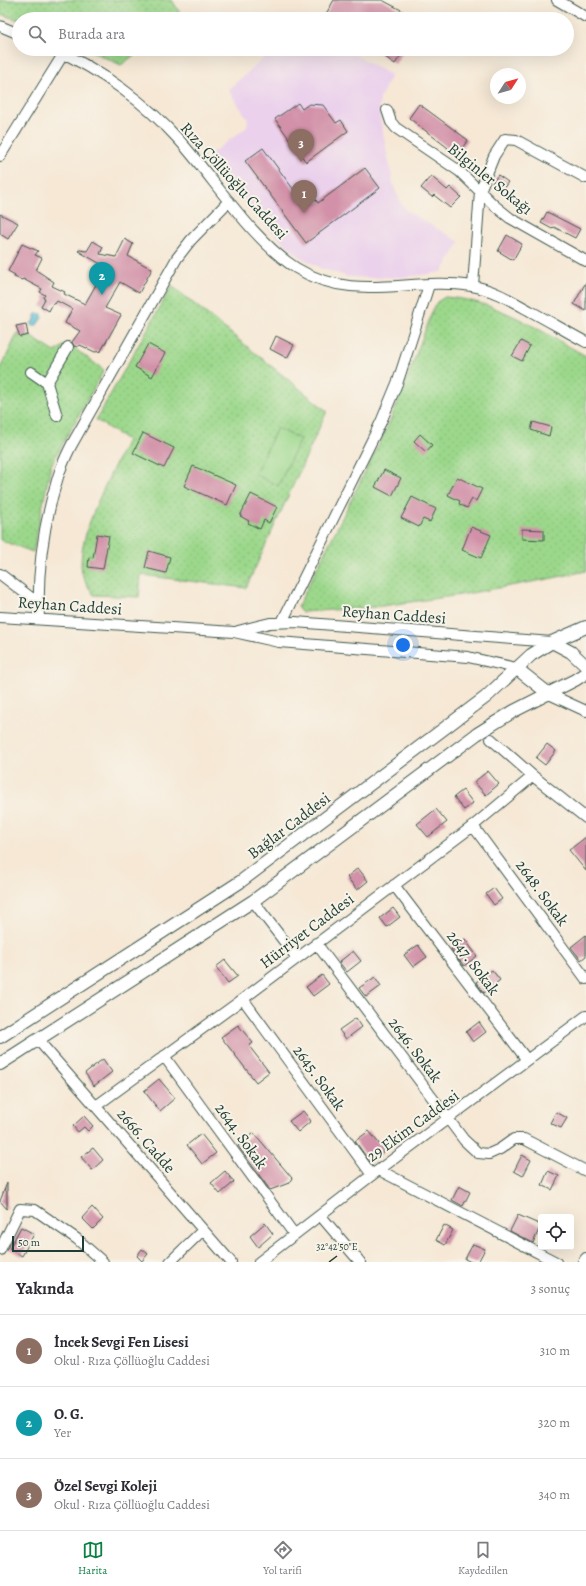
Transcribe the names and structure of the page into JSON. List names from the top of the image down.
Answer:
{
  "streets": {
    "main road": ["Bağlar Caddesi"],
    "street": [
      "Bilginler Sokağı",
      "Rıza Çöllüoğlu Caddesi",
      "Reyhan Caddesi",
      "2648. Sokak",
      "Hürriyet Caddesi",
      "2647. Sokak",
      "2646. Sokak",
      "2645. Sokak",
      "29 Ekim Caddesi",
      "2644. Sokak",
      "2666. Cadde"
    ]
  },
  "crossings": [
    ["Reyhan Caddesi", "Bağlar Caddesi"],
    ["2648. Sokak", "Hürriyet Caddesi"],
    ["Hürriyet Caddesi", "2647. Sokak"],
    ["Hürriyet Caddesi", "2646. Sokak"],
    ["Hürriyet Caddesi", "2645. Sokak"],
    ["Hürriyet Caddesi", "2644. Sokak"],
    ["Hürriyet Caddesi", "2666. Cadde"],
    ["2647. Sokak", "29 Ekim Caddesi"],
    ["2646. Sokak", "29 Ekim Caddesi"],
    ["2645. Sokak", "29 Ekim Caddesi"],
    ["29 Ekim Caddesi", "2644. Sokak"]
  ],
  "scale_bar": "50 m",
  "north": "top right",
  "page": {
    "search": "Burada ara",
    "pins": ["3", "1", "2"],
    "scale": "50 m",
    "heading": ["Yakında", "3 sonuç"],
    "list": [
      {
        "mark": "1",
        "name": "İncek Sevgi Fen Lisesi",
        "note": "Okul · Rıza Çöllüoğlu Caddesi",
        "value": "310 m"
      },
      {
        "mark": "2",
        "name": "O. G.",
        "note": "Yer",
        "value": "320 m"
      },
      {
        "mark": "3",
        "name": "Özel Sevgi Koleji",
        "note": "Okul · Rıza Çöllüoğlu Caddesi",
        "value": "340 m"
      }
    ],
    "nav": ["Harita", "Yol tarifi", "Kaydedilen"]
  },
  "coordinates": ["32°42'50\"E"]
}
